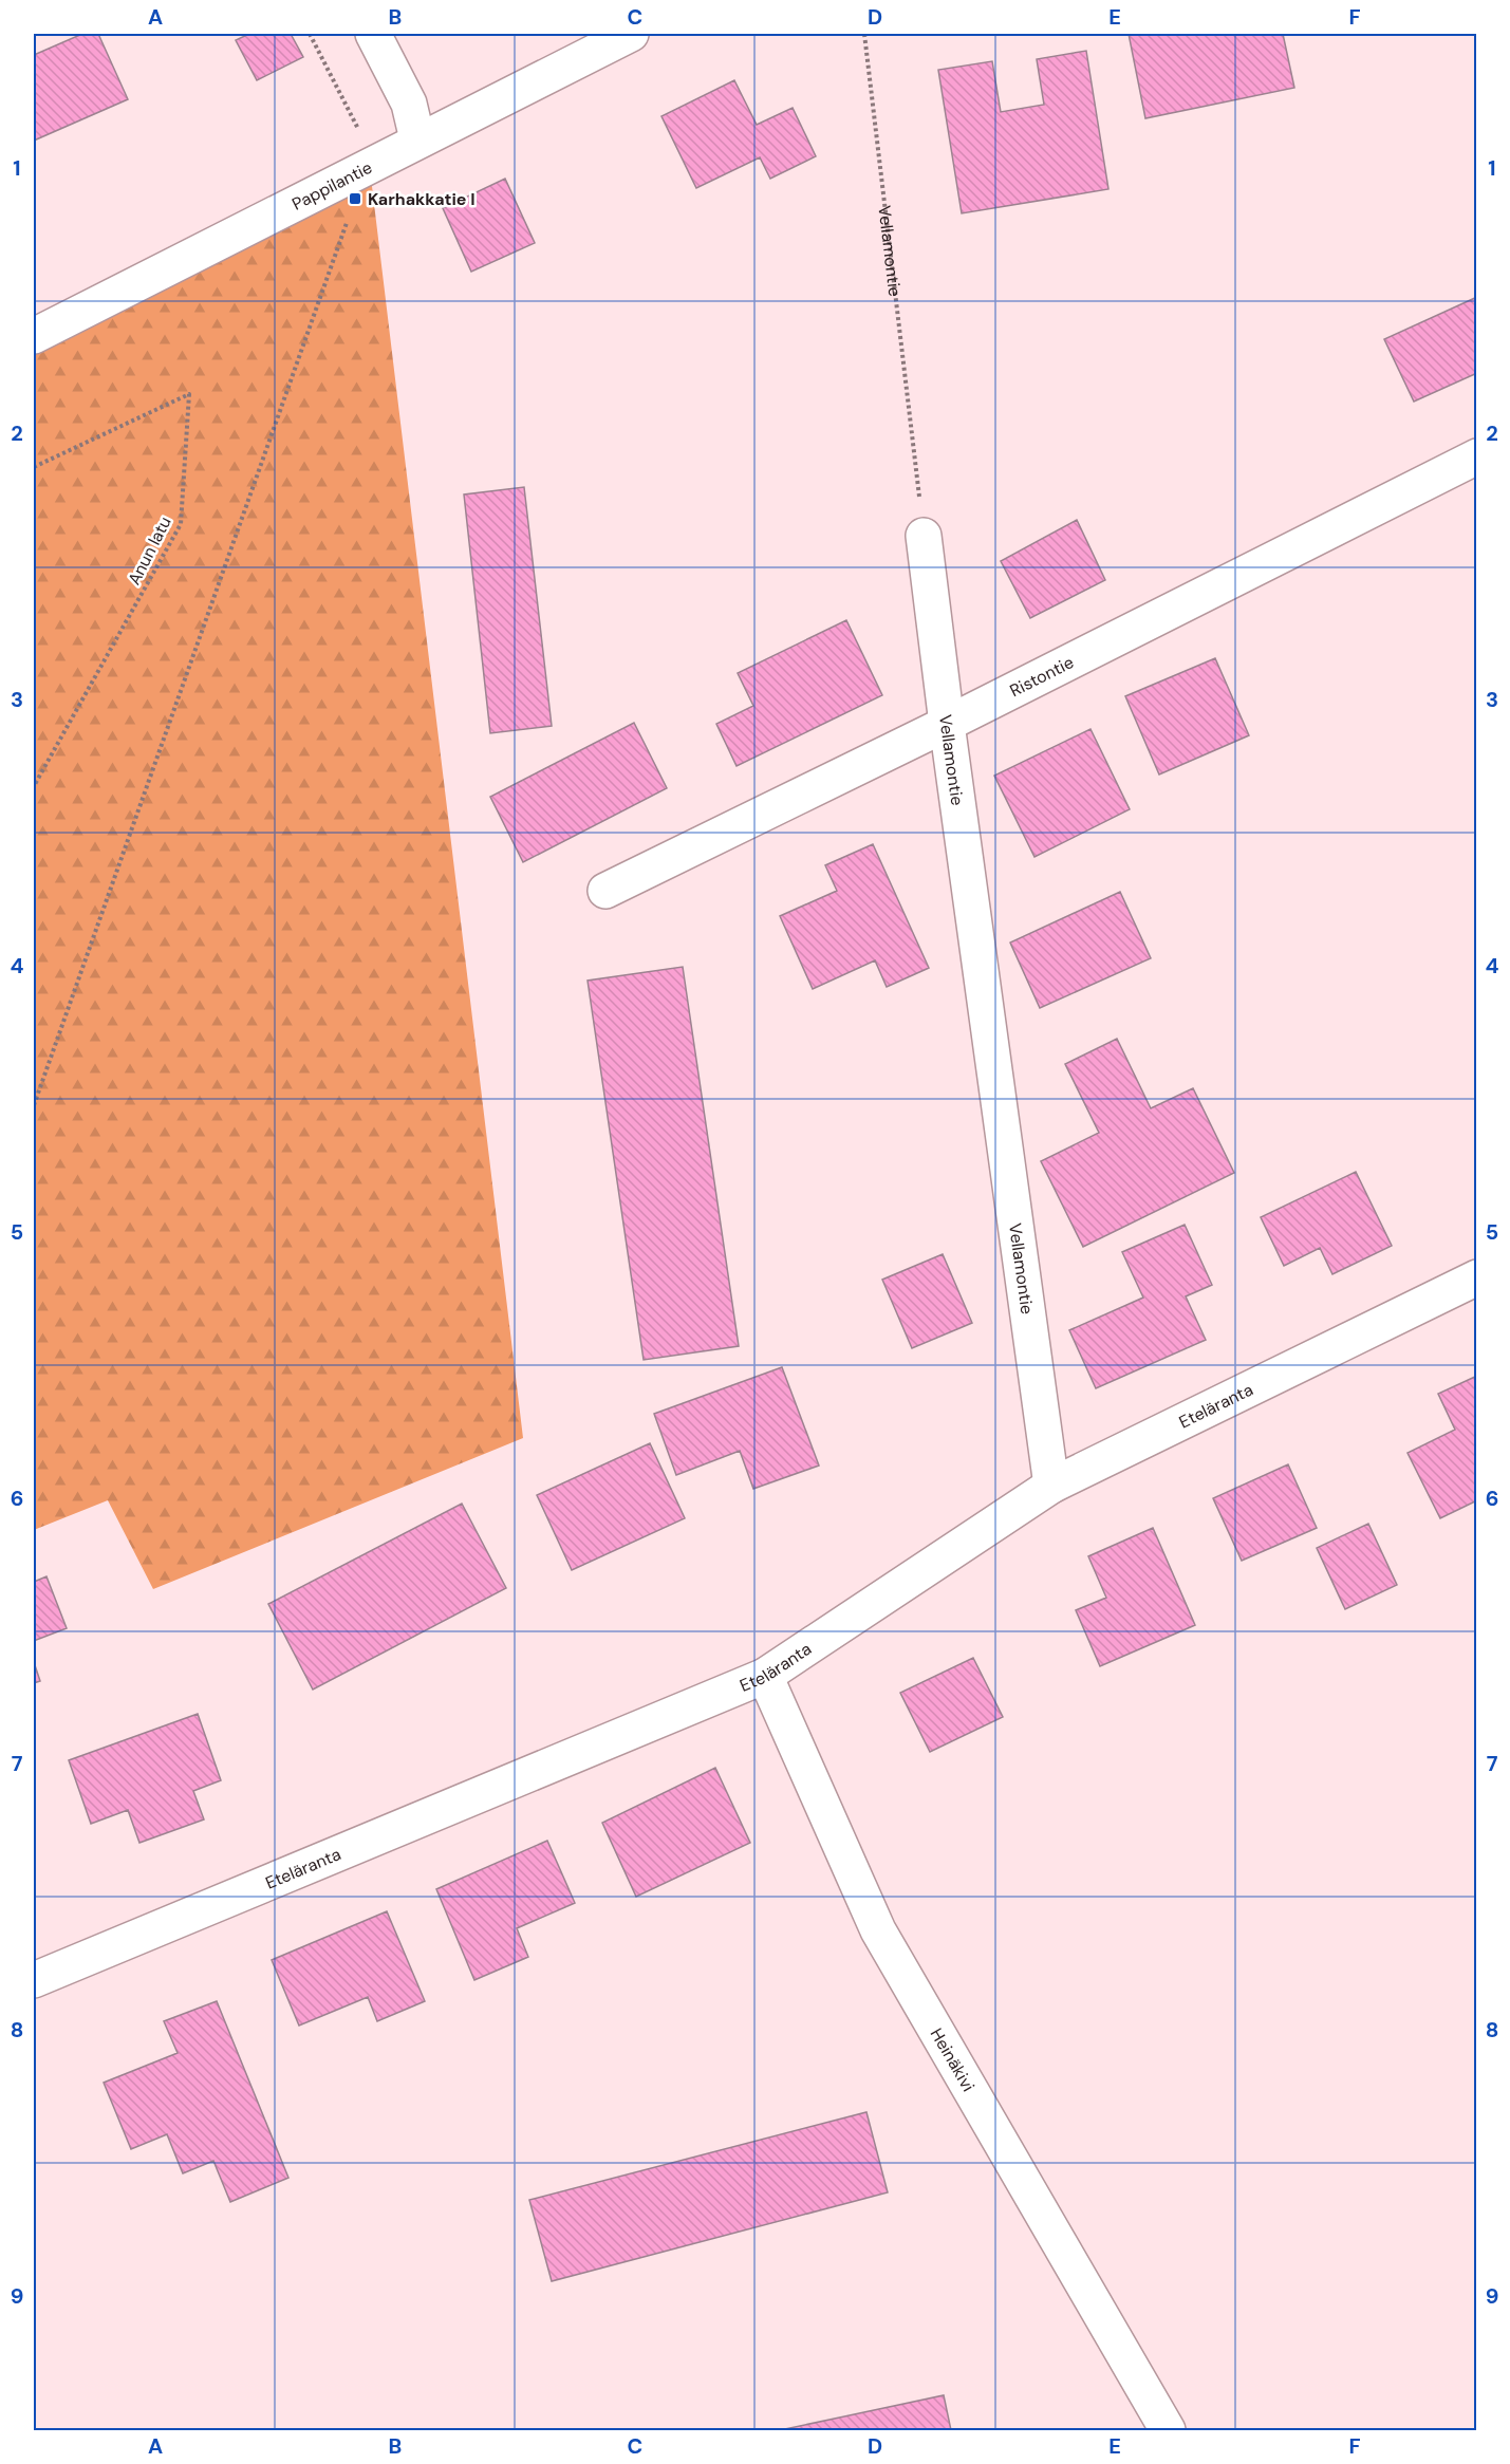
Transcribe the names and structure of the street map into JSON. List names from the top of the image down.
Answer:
{
  "streets": {
    "street": [
      "Pappilantie",
      "Vellamontie",
      "Ristontie",
      "Eteläranta",
      "Heinäkivi"
    ],
    "path": ["Anun latu"]
  },
  "crossings": [
    ["Vellamontie", "Ristontie"],
    ["Vellamontie", "Eteläranta"],
    ["Eteläranta", "Heinäkivi"]
  ],
  "places": {
    "transit": ["Karhakkatie I"]
  },
  "grid": {
    "columns": [
      "A",
      "B",
      "C",
      "D",
      "E",
      "F"
    ],
    "rows": [
      "1",
      "2",
      "3",
      "4",
      "5",
      "6",
      "7",
      "8",
      "9"
    ]
  }
}
